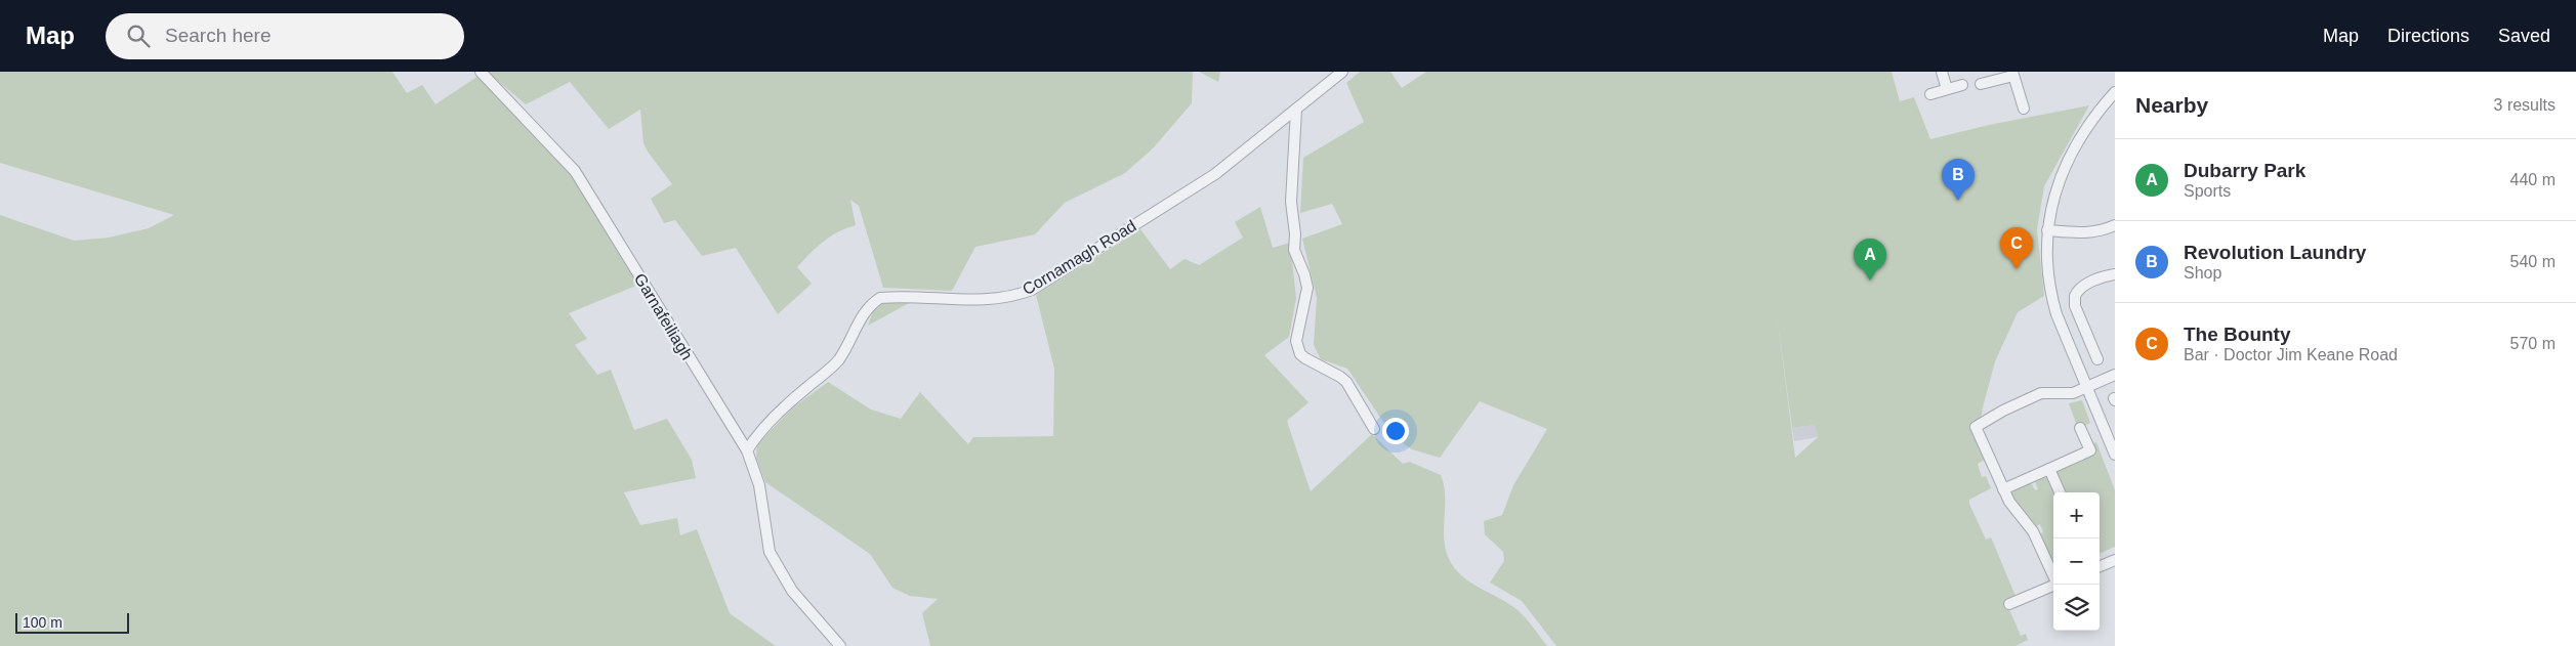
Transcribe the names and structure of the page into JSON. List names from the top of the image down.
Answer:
{
  "streets": {
    "street": ["Cornamagh Road", "Garnafeiliagh"]
  },
  "crossings": [
    ["Cornamagh Road", "Garnafeiliagh"]
  ],
  "scale_bar": "100 m",
  "page": {
    "header": "Map",
    "search": "Search here",
    "nav": ["Map", "Directions", "Saved"],
    "heading": ["Nearby", "3 results"],
    "list": [
      {
        "mark": "A",
        "name": "Dubarry Park",
        "note": "Sports",
        "value": "440 m"
      },
      {
        "mark": "B",
        "name": "Revolution Laundry",
        "note": "Shop",
        "value": "540 m"
      },
      {
        "mark": "C",
        "name": "The Bounty",
        "note": "Bar · Doctor Jim Keane Road",
        "value": "570 m"
      }
    ],
    "pins": ["B", "C", "A"],
    "map_buttons": ["+", "−"],
    "scale": "100 m"
  }
}
